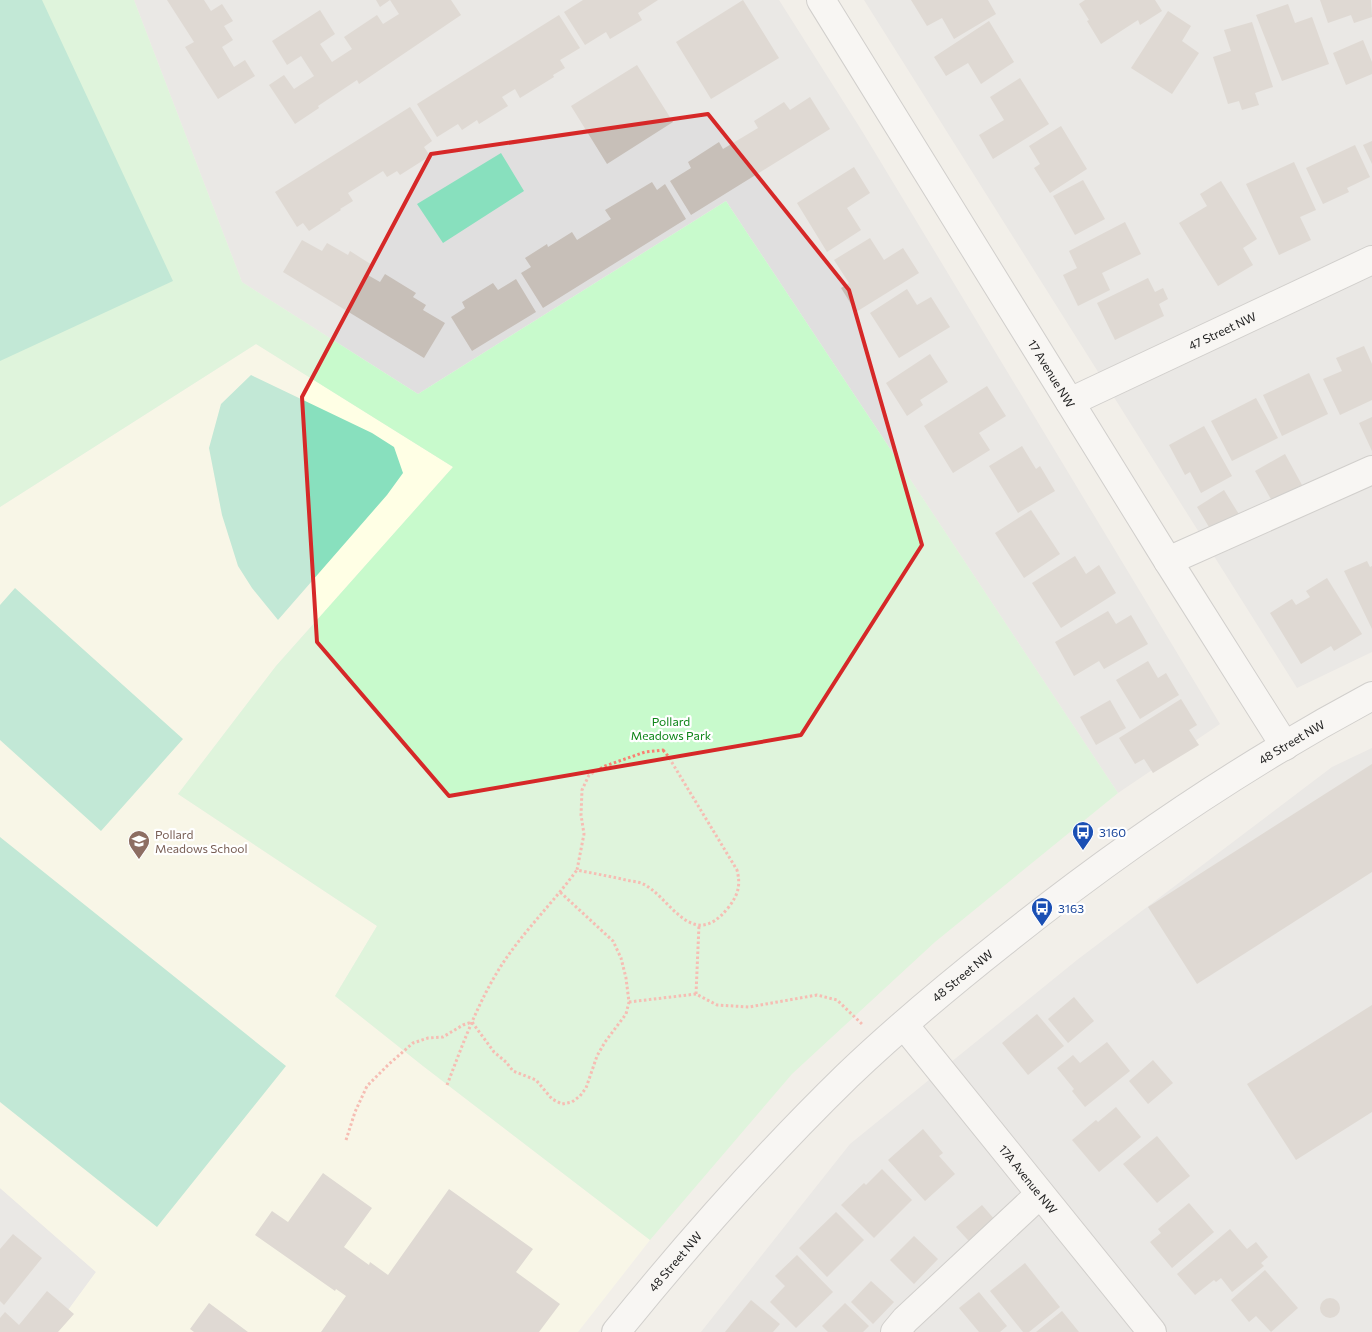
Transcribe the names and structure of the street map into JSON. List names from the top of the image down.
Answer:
{
  "streets": {
    "street": [
      "47 Street NW",
      "17 Avenue NW",
      "48 Street NW",
      "17A Avenue NW"
    ]
  },
  "crossings": [
    ["47 Street NW", "17 Avenue NW"],
    ["17 Avenue NW", "48 Street NW"],
    ["48 Street NW", "17A Avenue NW"]
  ],
  "parks": ["Pollard Meadows Park"],
  "places": {
    "bus stop": ["3160", "3163"],
    "school or university": ["Pollard Meadows School"]
  }
}
